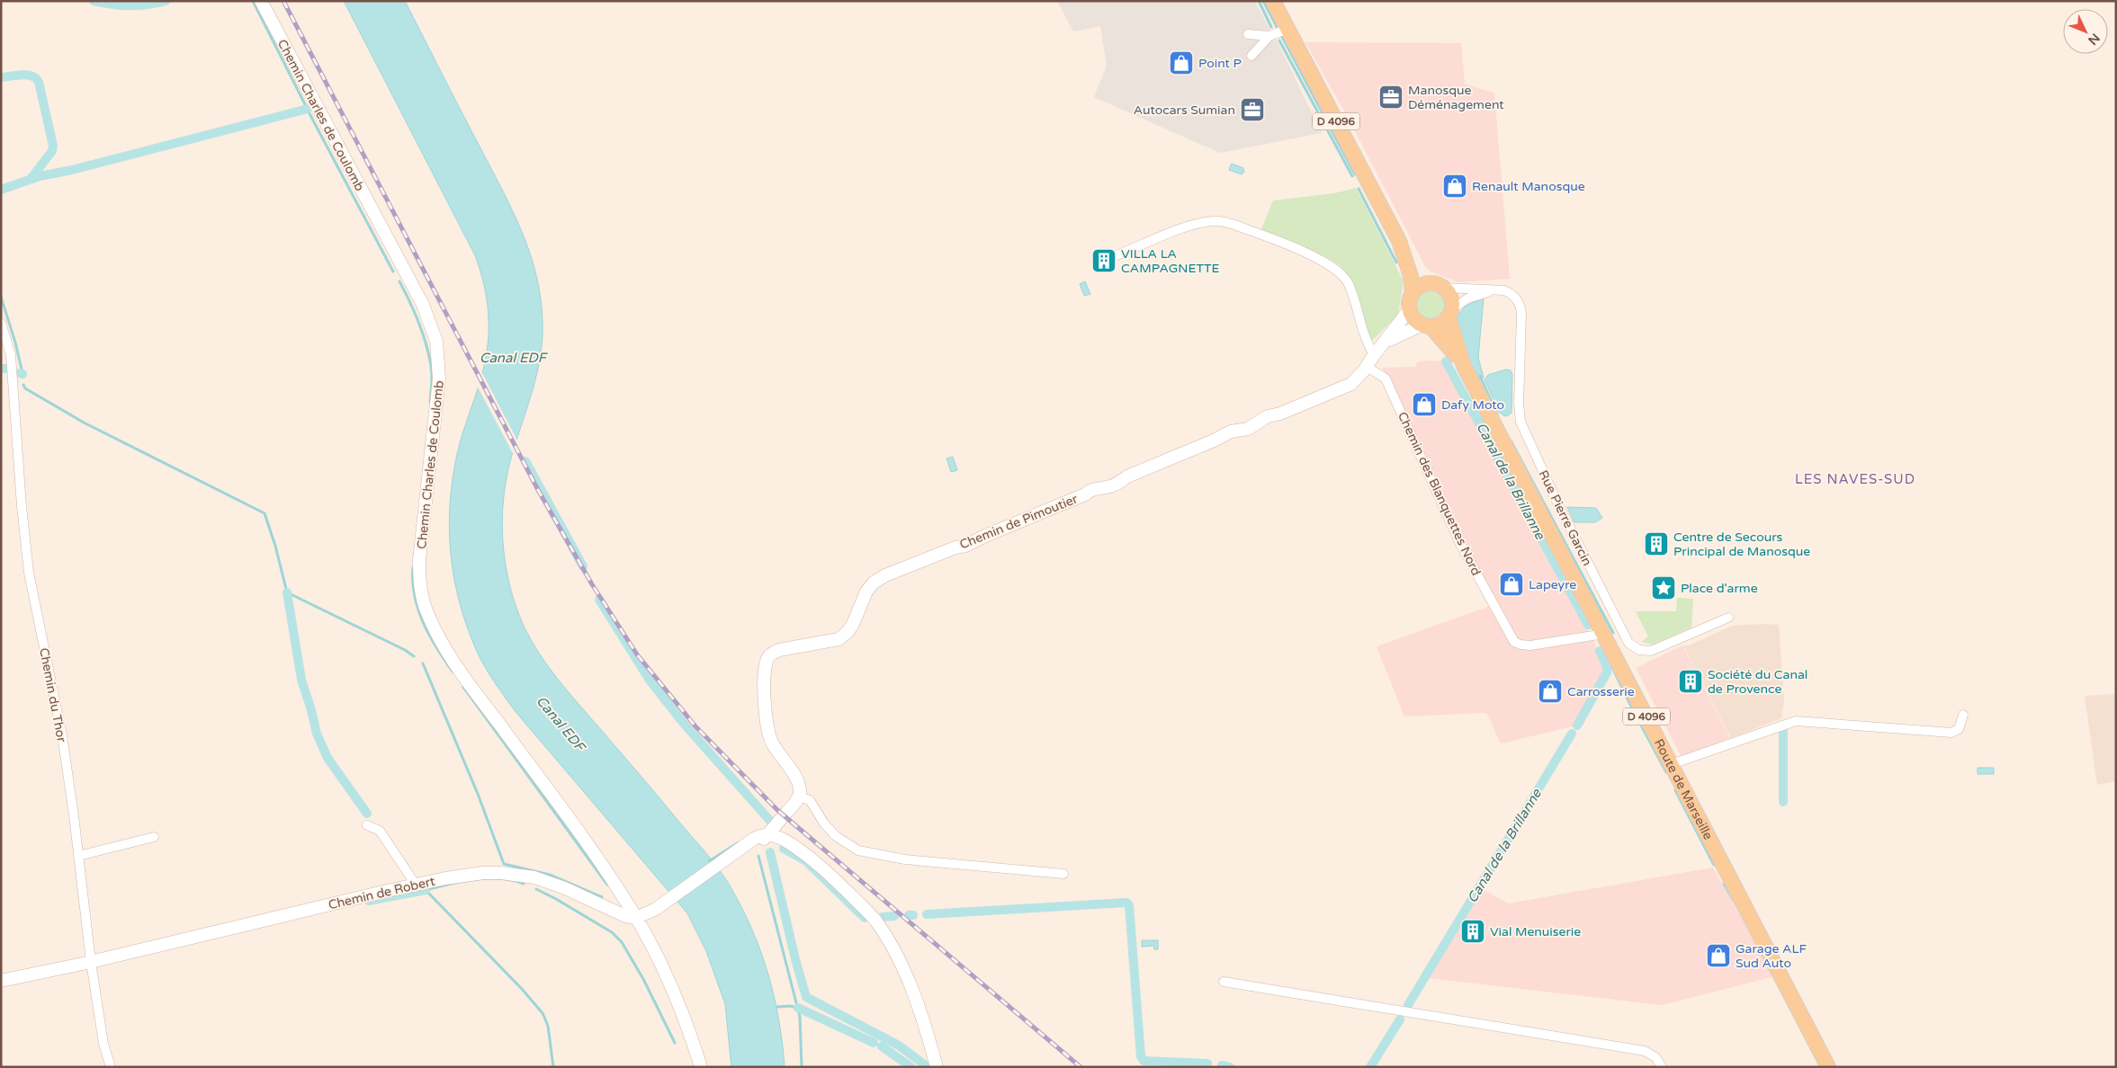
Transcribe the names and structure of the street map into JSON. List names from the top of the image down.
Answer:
{
  "streets": {
    "main road": ["D 4096", "Route de Marseille"],
    "street": [
      "Chemin Charles de Coulomb",
      "Chemin des Blanquettes Nord",
      "Rue Pierre Garcin",
      "Chemin de Pimoutier",
      "Chemin du Thor",
      "Chemin de Robert"
    ]
  },
  "crossings": [
    ["Chemin Charles de Coulomb", "Chemin de Robert"],
    ["D 4096", "Chemin de Pimoutier"],
    ["D 4096", "Route de Marseille"],
    ["Chemin des Blanquettes Nord", "Chemin de Pimoutier"],
    ["Chemin des Blanquettes Nord", "Route de Marseille"],
    ["Chemin de Pimoutier", "Route de Marseille"],
    ["Chemin du Thor", "Chemin de Robert"]
  ],
  "districts": ["LES NAVES-SUD"],
  "water": ["Canal EDF", "Canal de la Brillanne"],
  "places": {
    "shop": [
      "Point P",
      "Renault Manosque",
      "Dafy Moto",
      "Lapeyre",
      "Carrosserie",
      "Garage ALF Sud Auto"
    ],
    "office": ["Manosque Déménagement", "Autocars Sumian"],
    "building": [
      "VILLA LA CAMPAGNETTE",
      "Centre de Secours Principal de Manosque",
      "Société du Canal de Provence",
      "Vial Menuiserie"
    ],
    "place": ["Place d'arme"]
  },
  "north": "bottom right"
}
